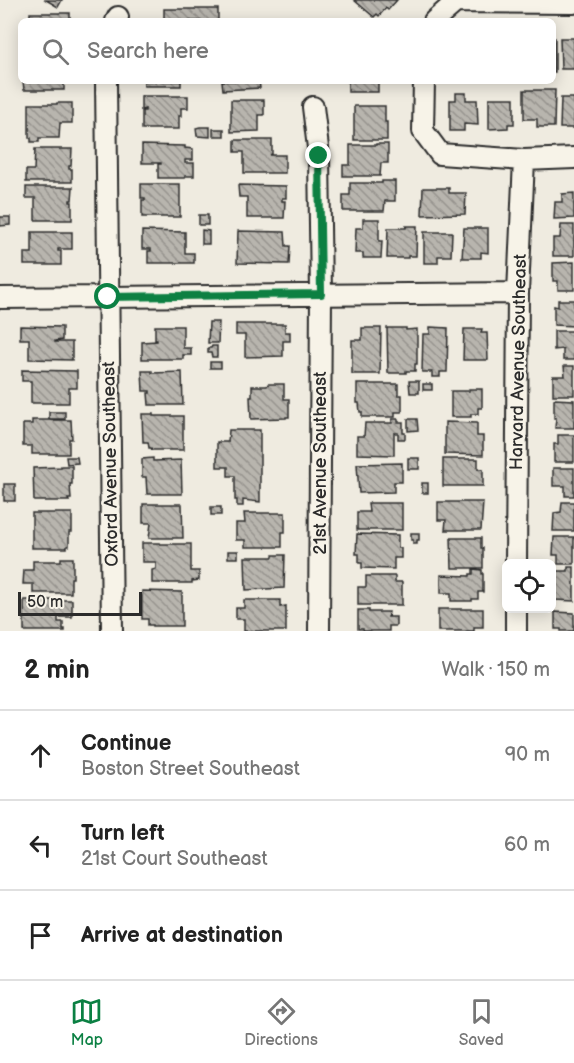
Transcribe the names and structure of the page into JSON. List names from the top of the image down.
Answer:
{
  "streets": {
    "street": ["Harvard Avenue Southeast", "21st Avenue Southeast", "Oxford Avenue Southeast"]
  },
  "scale_bar": "50 m",
  "page": {
    "search": "Search here",
    "scale": "50 m",
    "heading": ["2 min", "Walk · 150 m"],
    "list": [
      ["Continue", "Boston Street Southeast", "90 m"],
      ["Turn left", "21st Court Southeast", "60 m"],
      "Arrive at destination"
    ],
    "nav": ["Map", "Directions", "Saved"]
  }
}
